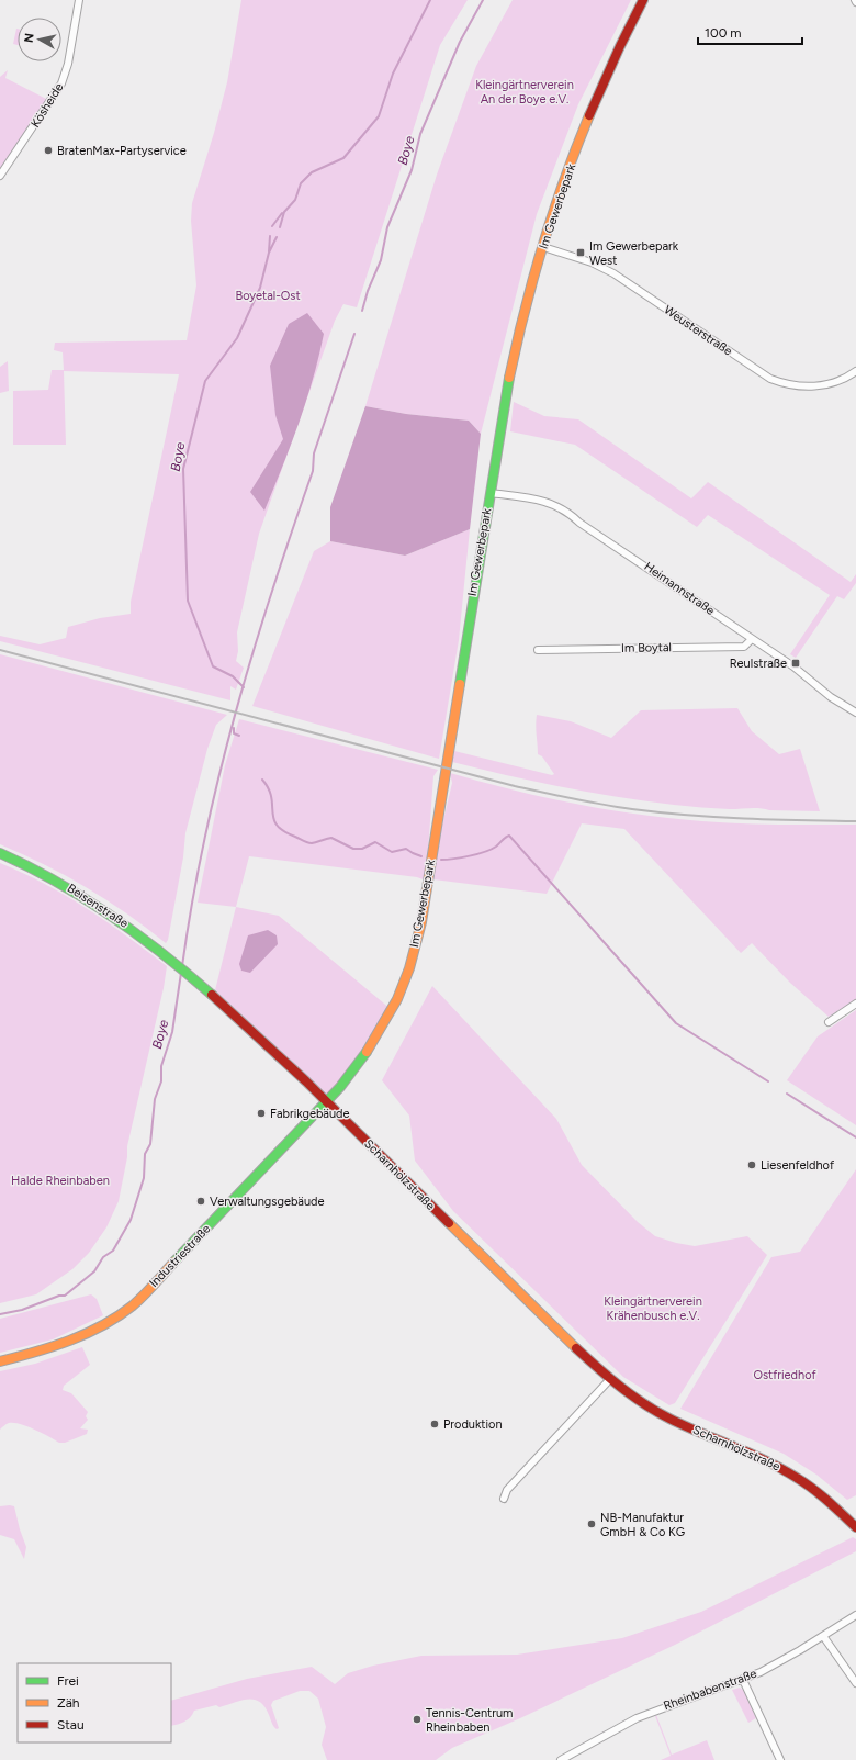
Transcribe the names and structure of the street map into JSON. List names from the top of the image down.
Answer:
{
  "streets": {
    "street": [
      "Kösheide",
      "Im Gewerbepark",
      "Weusterstraße",
      "Heimannstraße",
      "Im Boytal",
      "Beisenstraße",
      "Scharnhölzstraße",
      "Industriestraße",
      "Rheinbabenstraße"
    ]
  },
  "crossings": [
    ["Im Gewerbepark", "Weusterstraße"],
    ["Im Gewerbepark", "Heimannstraße"],
    ["Im Gewerbepark", "Scharnhölzstraße"],
    ["Im Gewerbepark", "Industriestraße"],
    ["Heimannstraße", "Im Boytal"],
    ["Beisenstraße", "Scharnhölzstraße"],
    ["Scharnhölzstraße", "Industriestraße"]
  ],
  "water": ["Boye"],
  "parks": [
    "Kleingärtnerverein An der Boye e.V.",
    "Boyetal-Ost",
    "Halde Rheinbaben",
    "Kleingärtnerverein Krähenbusch e.V.",
    "Ostfriedhof"
  ],
  "places": {
    "other": [
      "BratenMax-Partyservice",
      "Fabrikgebäude",
      "Liesenfeldhof",
      "Verwaltungsgebäude",
      "Produktion",
      "NB-Manufaktur GmbH & Co KG",
      "Tennis-Centrum Rheinbaben"
    ],
    "transit": ["Im Gewerbepark West", "Reulstraße"]
  },
  "legend": ["Frei", "Zäh", "Stau"],
  "scale_bar": "100 m",
  "north": "left"
}
